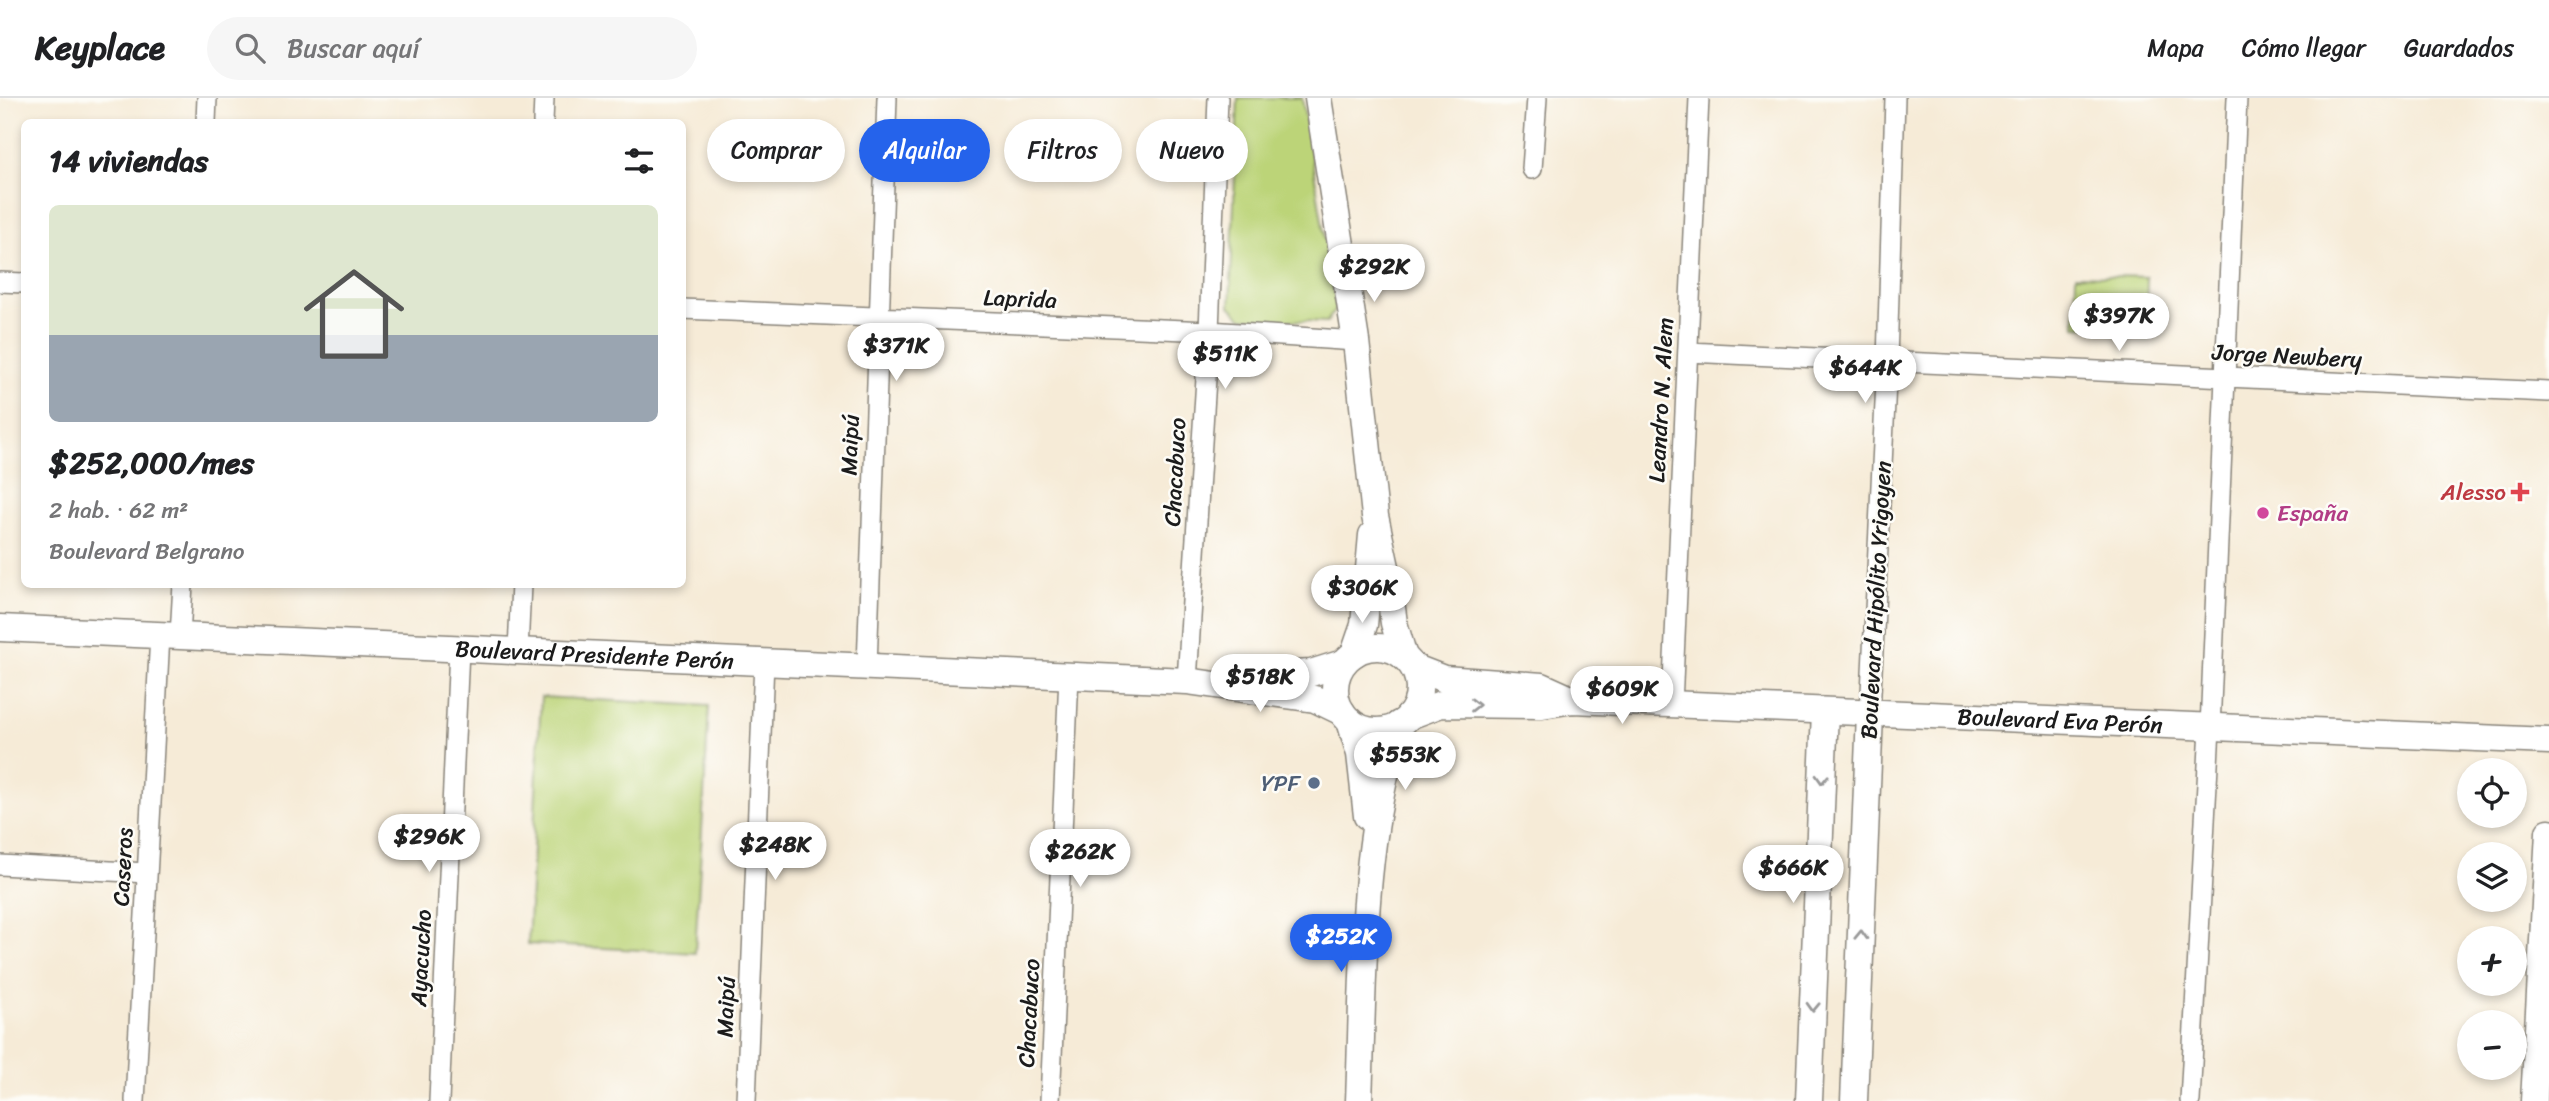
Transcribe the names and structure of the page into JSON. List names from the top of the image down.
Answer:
{
  "streets": {
    "street": [
      "Laprida",
      "Jorge Newbery",
      "Leandro N. Alem",
      "Maipú",
      "Chacabuco",
      "Boulevard Hipólito Yrigoyen",
      "Boulevard Presidente Perón",
      "Boulevard Eva Perón",
      "Caseros",
      "Ayacucho"
    ]
  },
  "crossings": [
    ["Laprida", "Maipú"],
    ["Laprida", "Chacabuco"],
    ["Jorge Newbery", "Leandro N. Alem"],
    ["Jorge Newbery", "Boulevard Hipólito Yrigoyen"],
    ["Leandro N. Alem", "Boulevard Eva Perón"],
    ["Maipú", "Boulevard Presidente Perón"],
    ["Chacabuco", "Boulevard Presidente Perón"],
    ["Boulevard Hipólito Yrigoyen", "Boulevard Eva Perón"],
    ["Boulevard Presidente Perón", "Boulevard Eva Perón"],
    ["Boulevard Presidente Perón", "Caseros"],
    ["Boulevard Presidente Perón", "Ayacucho"]
  ],
  "places": {
    "health": ["Alesso"],
    "other": ["España", "YPF"]
  },
  "page": {
    "header": "Keyplace",
    "search": "Buscar aquí",
    "nav": ["Mapa", "Cómo llegar", "Guardados"],
    "chip": [
      "Comprar",
      "Alquilar",
      "Filtros",
      "Nuevo"
    ],
    "heading": "14 viviendas",
    "list": [
      {
        "name": "$252,000/mes",
        "note": "2 hab. · 62 m² · Boulevard Belgrano"
      }
    ],
    "price": [
      "$292K",
      "$397K",
      "$371K",
      "$511K",
      "$644K",
      "$306K",
      "$518K",
      "$609K",
      "$553K",
      "$296K",
      "$248K",
      "$262K",
      "$666K",
      "$252K"
    ],
    "map_buttons": ["+", "−"]
  }
}
